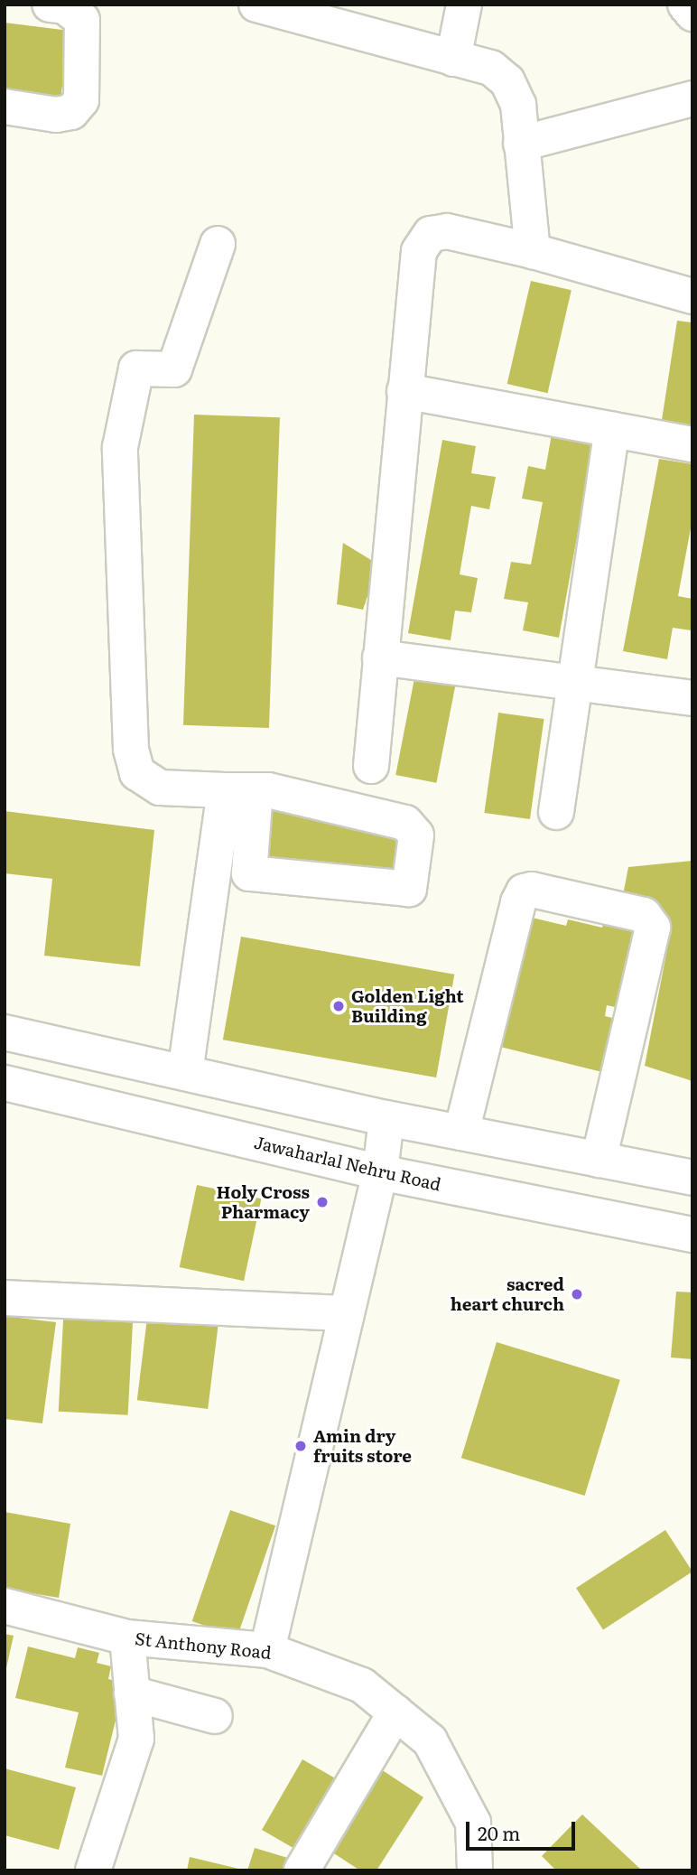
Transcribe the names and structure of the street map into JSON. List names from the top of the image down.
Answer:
{
  "streets": {
    "street": ["Jawaharlal Nehru Road", "St Anthony Road"]
  },
  "places": [
    "Golden Light Building",
    "Holy Cross Pharmacy",
    "sacred heart church",
    "Amin dry fruits store"
  ],
  "scale_bar": "20 m"
}
